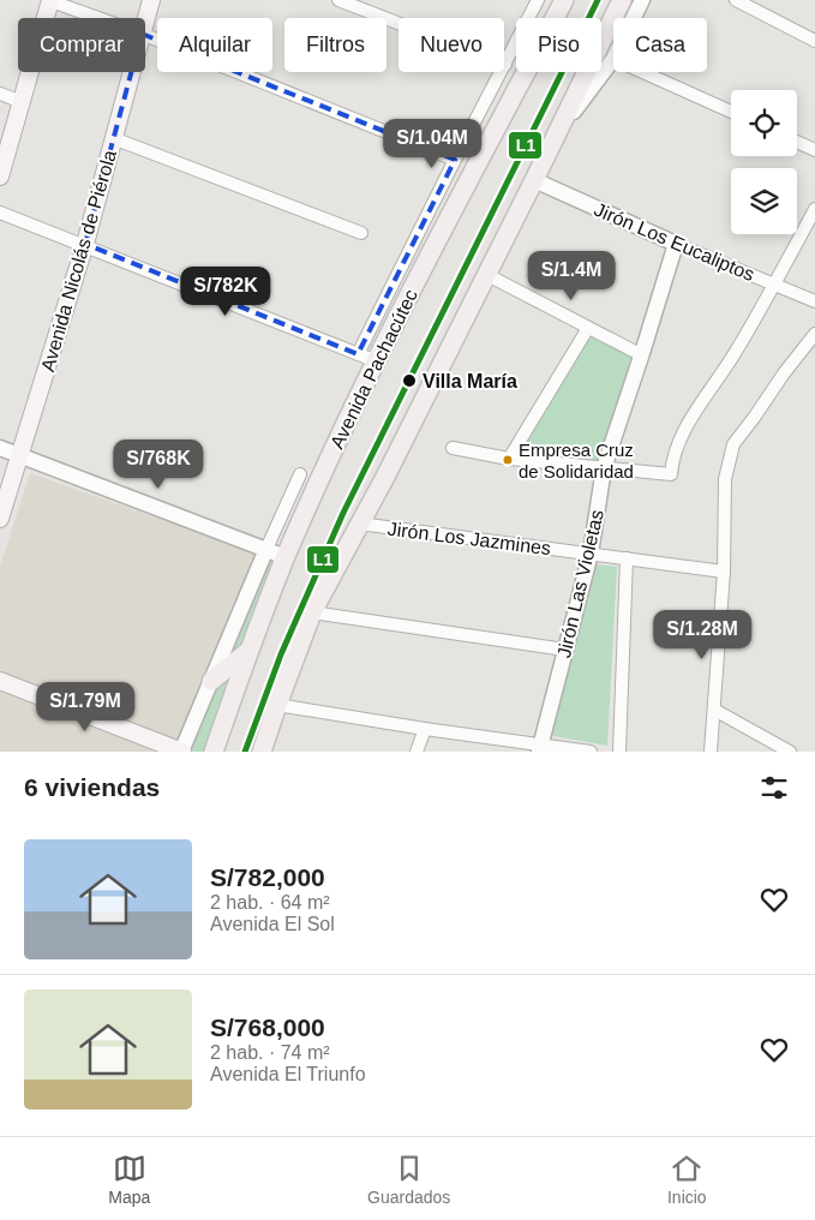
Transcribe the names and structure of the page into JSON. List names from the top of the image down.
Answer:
{
  "streets": {
    "main road": ["Avenida Nicolás de Piérola", "Avenida Pachacútec"],
    "street": ["Jirón Los Eucaliptos", "Jirón Los Jazmines", "Jirón Las Violetas"]
  },
  "crossings": [
    ["Jirón Los Eucaliptos", "Jirón Las Violetas"],
    ["Jirón Los Jazmines", "Jirón Las Violetas"]
  ],
  "places": ["Villa María", "Empresa Cruz de Solidaridad"],
  "lines": ["transit line L1"],
  "page": {
    "chip": [
      "Comprar",
      "Alquilar",
      "Filtros",
      "Nuevo",
      "Piso",
      "Casa"
    ],
    "price": [
      "S/1.04M",
      "S/1.4M",
      "S/782K",
      "S/768K",
      "S/1.28M",
      "S/1.79M"
    ],
    "heading": "6 viviendas",
    "list": [
      {
        "name": "S/782,000",
        "note": "2 hab. · 64 m² · Avenida El Sol"
      },
      {
        "name": "S/768,000",
        "note": "2 hab. · 74 m² · Avenida El Triunfo"
      }
    ],
    "tabs": ["Mapa", "Guardados", "Inicio"]
  }
}
